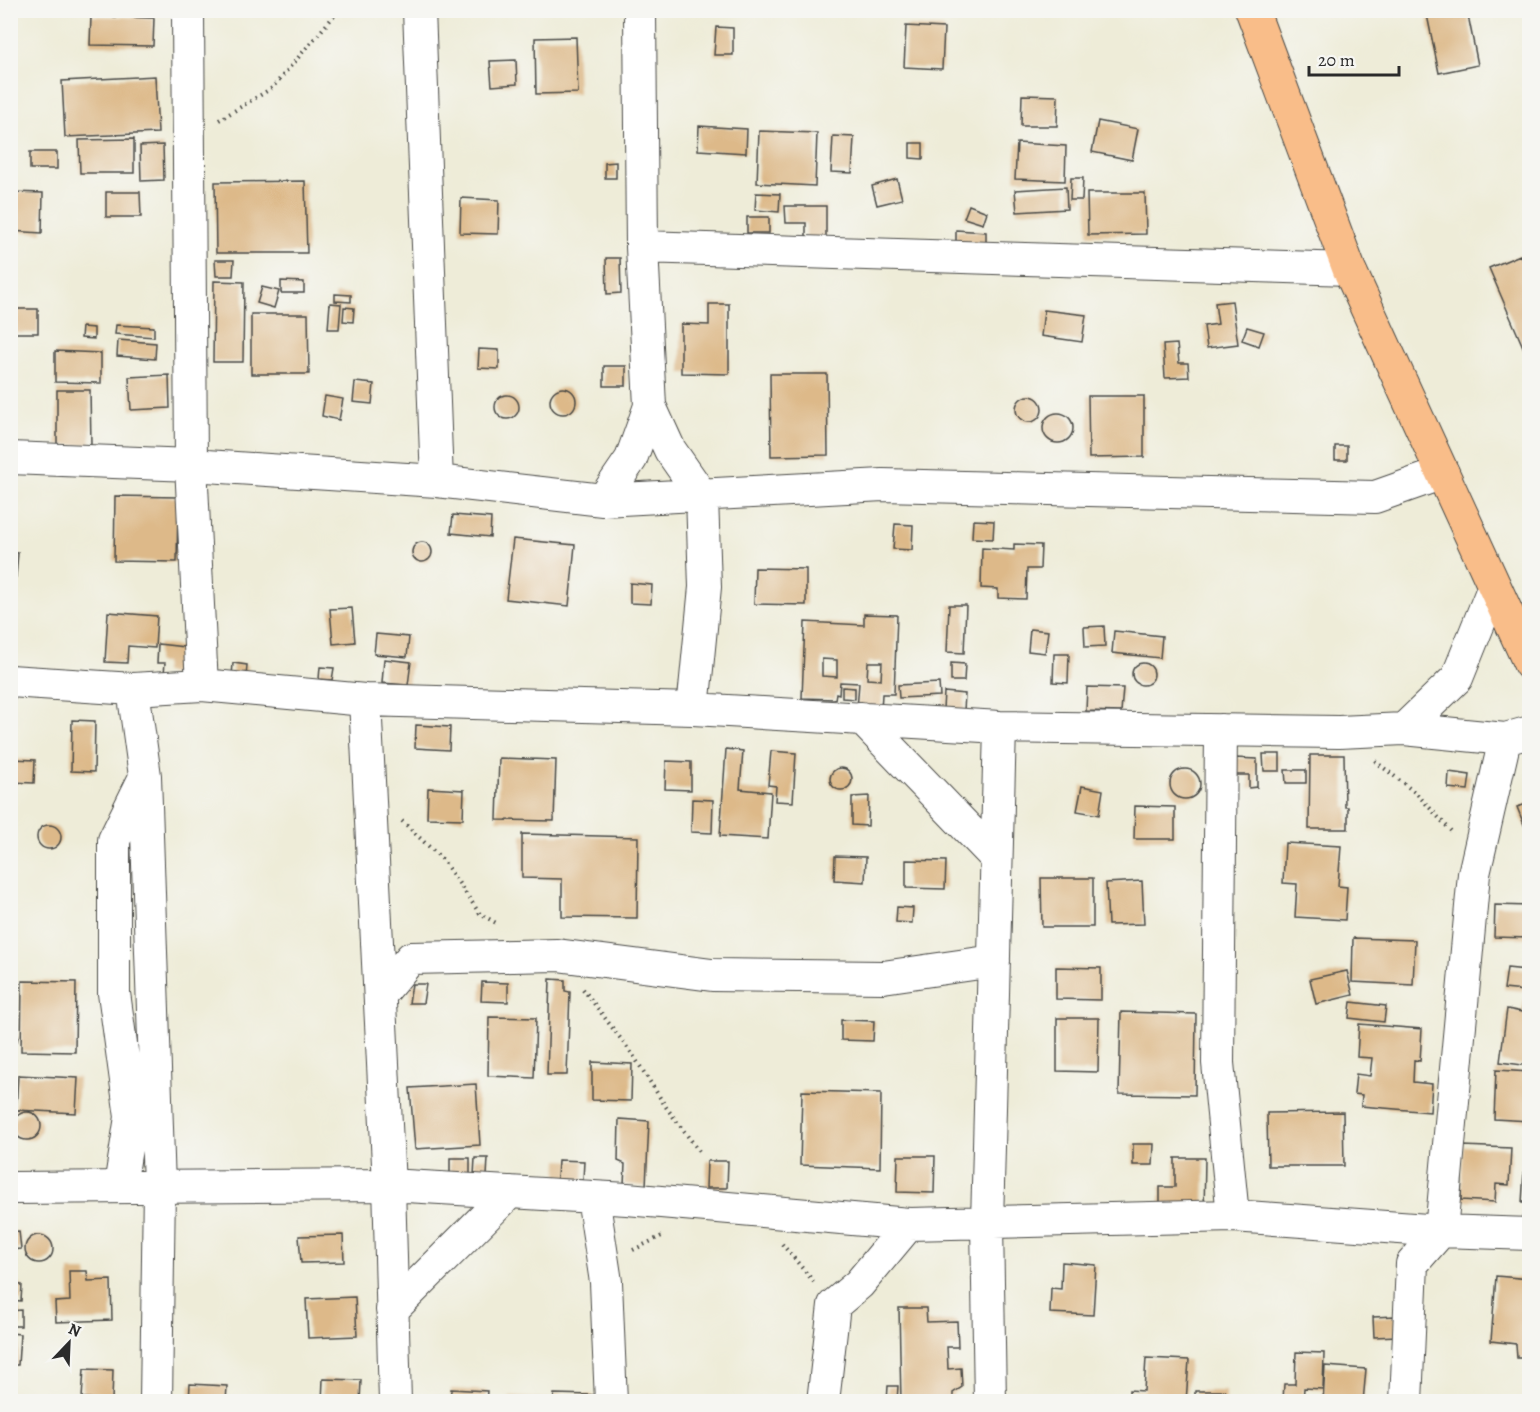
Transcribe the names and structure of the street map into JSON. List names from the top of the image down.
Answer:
{
  "scale_bar": "20 m",
  "north": "top right"
}
